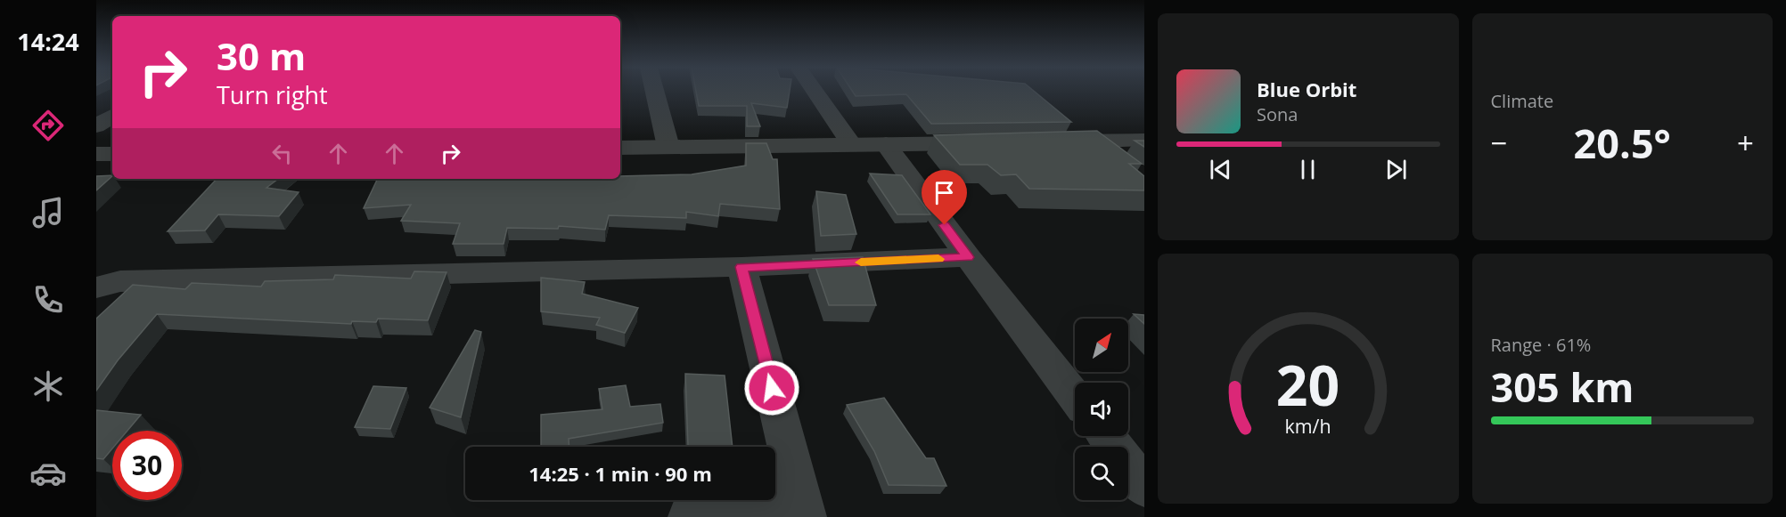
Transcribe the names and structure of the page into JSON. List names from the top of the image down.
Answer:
{
  "north": "top right",
  "page": {
    "tabs": "14:24",
    "tile": [
      "Climate",
      ["Range · 61%", "305 km"]
    ],
    "turn": ["30 m", "Turn right"],
    "song": ["Blue Orbit", "Sona"],
    "heat": ["−", "20.5°", "+"],
    "limit": "30",
    "trip": "14:25 · 1 min · 90 m",
    "gauge": ["20", "km/h"]
  }
}
